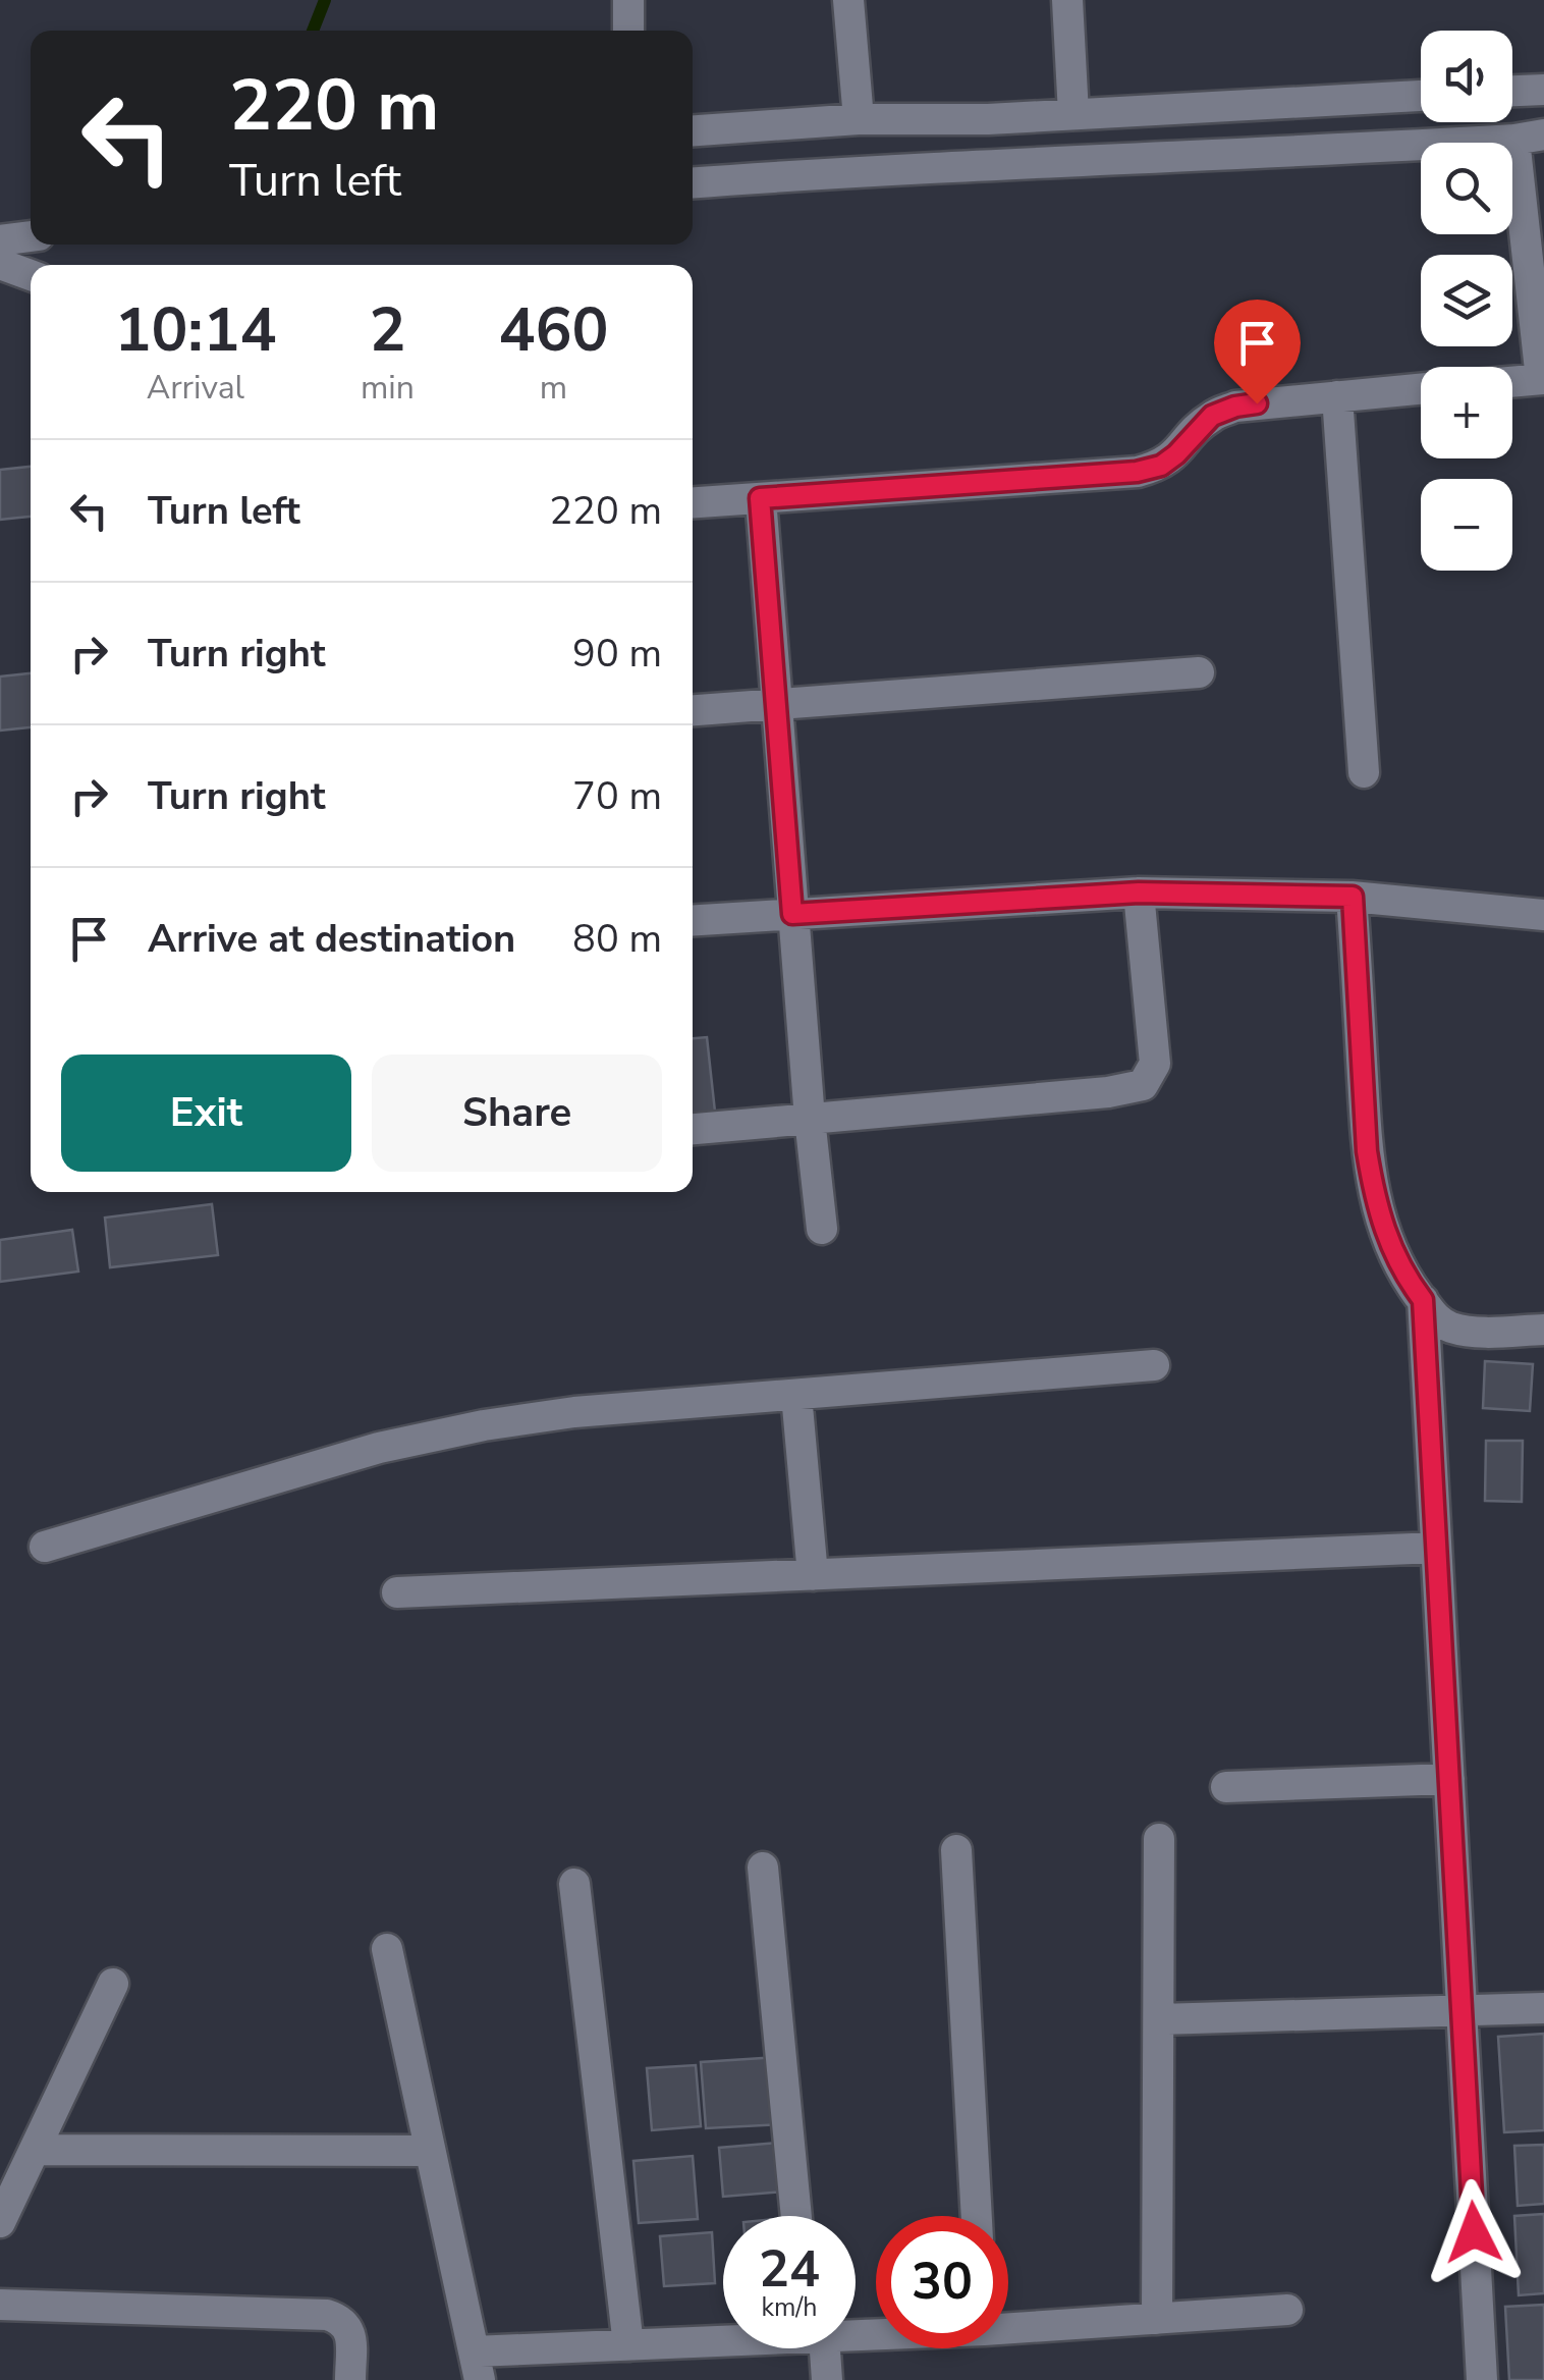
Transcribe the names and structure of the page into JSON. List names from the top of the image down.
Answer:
{
  "page": {
    "map_buttons": ["+", "−"],
    "turn": ["220 m", "Turn left"],
    "eta": [
      "10:14",
      "Arrival",
      "2",
      "min",
      "460",
      "m"
    ],
    "list": [
      {
        "name": "Turn left",
        "value": "220 m"
      },
      {
        "name": "Turn right",
        "value": "90 m"
      },
      {
        "name": "Turn right",
        "value": "70 m"
      },
      {
        "name": "Arrive at destination",
        "value": "80 m"
      }
    ],
    "buttons": ["Exit", "Share"],
    "speed": "24 km/h",
    "limit": "30"
  }
}
